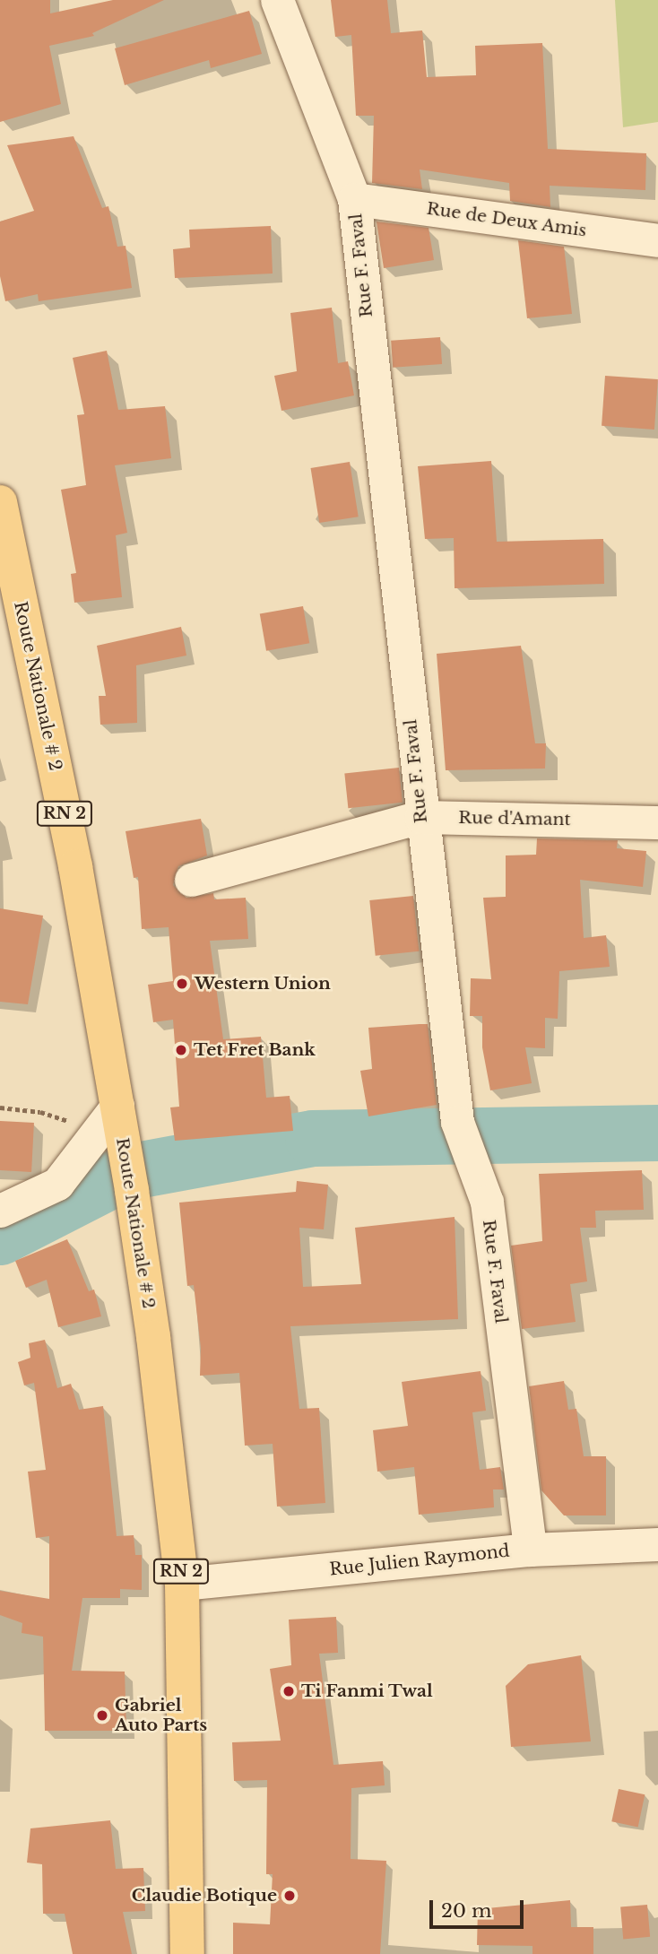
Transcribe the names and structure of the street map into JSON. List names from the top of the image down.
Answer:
{
  "streets": {
    "main road": ["Route Nationale # 2", "RN 2"],
    "street": [
      "Rue de Deux Amis",
      "Rue F. Faval",
      "Rue d'Amant",
      "Rue Julien Raymond"
    ]
  },
  "crossings": [
    ["Rue de Deux Amis", "Rue F. Faval"],
    ["Rue F. Faval", "Rue d'Amant"],
    ["Rue F. Faval", "Rue Julien Raymond"],
    ["Route Nationale # 2", "Rue Julien Raymond"]
  ],
  "places": [
    "Western Union",
    "Tet Fret Bank",
    "Ti Fanmi Twal",
    "Gabriel Auto Parts",
    "Claudie Botique"
  ],
  "scale_bar": "20 m"
}
